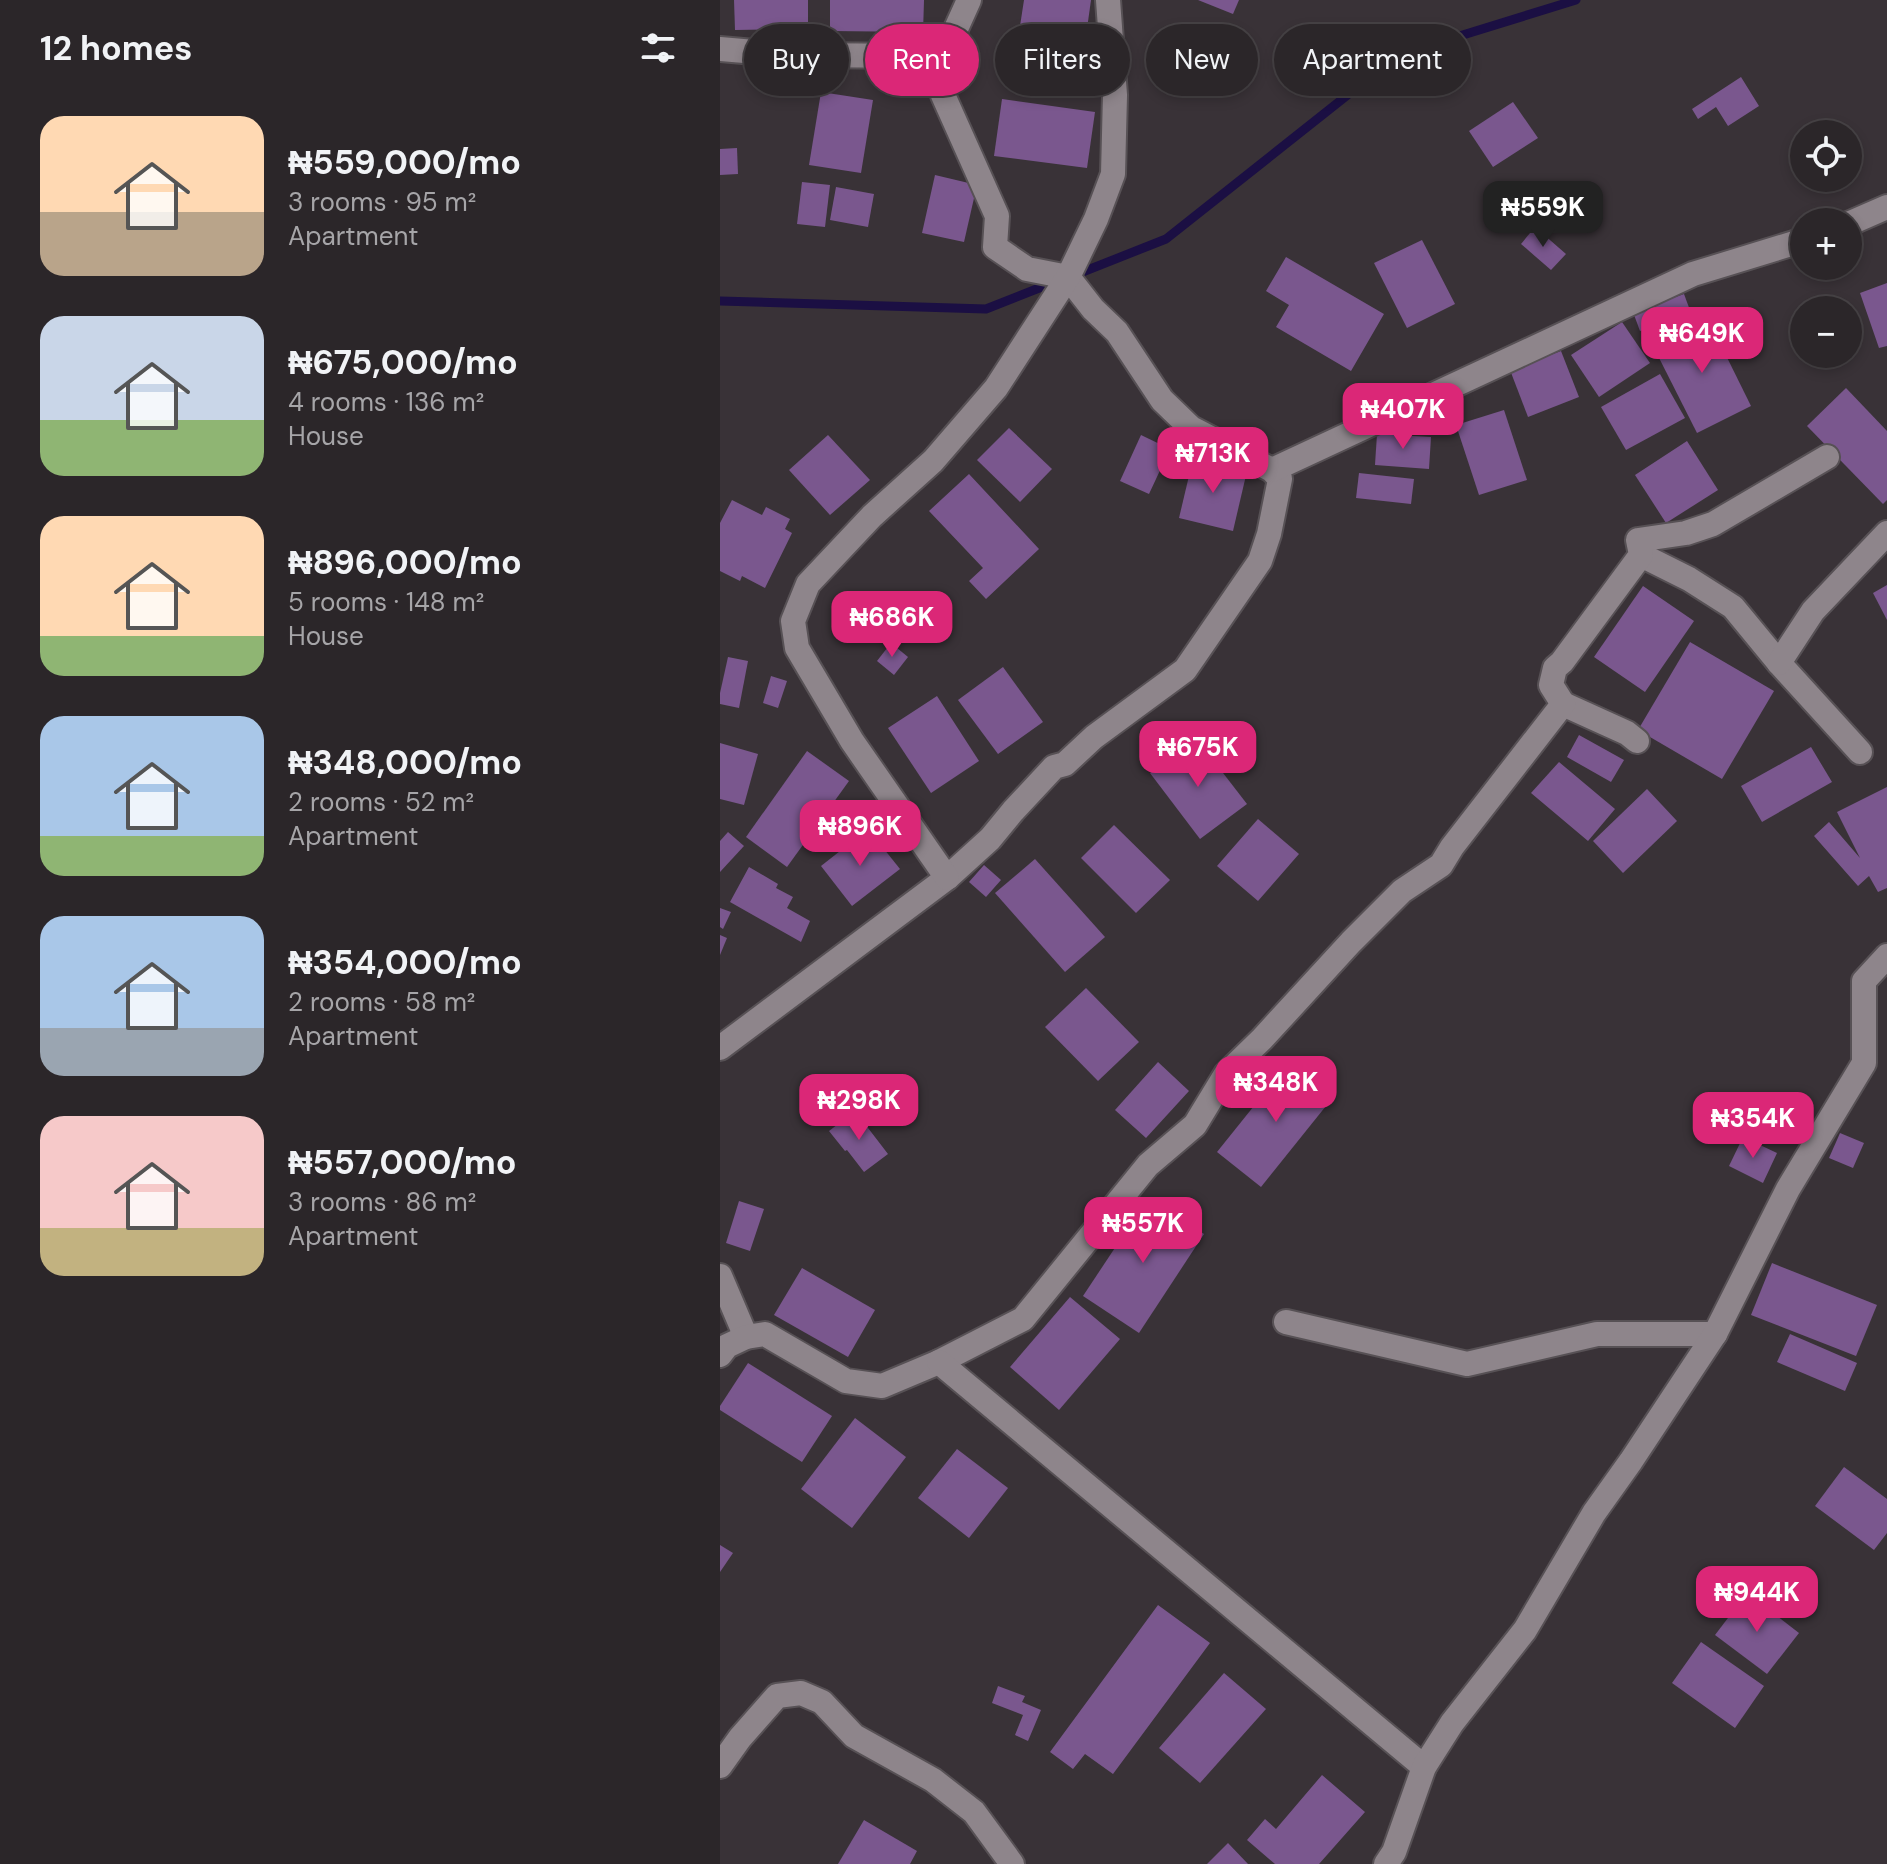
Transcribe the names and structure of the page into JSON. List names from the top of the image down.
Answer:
{
  "page": {
    "heading": "12 homes",
    "chip": [
      "Buy",
      "Rent",
      "Filters",
      "New",
      "Apartment"
    ],
    "list": [
      {
        "name": "₦559,000/mo",
        "note": "3 rooms · 95 m² · Apartment"
      },
      {
        "name": "₦675,000/mo",
        "note": "4 rooms · 136 m² · House"
      },
      {
        "name": "₦896,000/mo",
        "note": "5 rooms · 148 m² · House"
      },
      {
        "name": "₦348,000/mo",
        "note": "2 rooms · 52 m² · Apartment"
      },
      {
        "name": "₦354,000/mo",
        "note": "2 rooms · 58 m² · Apartment"
      },
      {
        "name": "₦557,000/mo",
        "note": "3 rooms · 86 m² · Apartment"
      }
    ],
    "map_buttons": ["+", "−"],
    "price": [
      "₦559K",
      "₦649K",
      "₦407K",
      "₦713K",
      "₦686K",
      "₦675K",
      "₦896K",
      "₦348K",
      "₦298K",
      "₦354K",
      "₦557K",
      "₦944K"
    ]
  }
}
